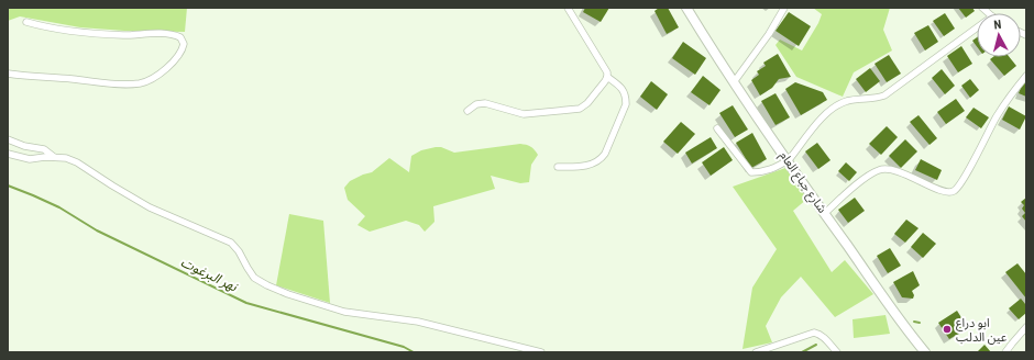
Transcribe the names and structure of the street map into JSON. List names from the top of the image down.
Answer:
{
  "streets": {
    "main road": ["شارع جباع العام"]
  },
  "water": ["نهر البرغوت"],
  "places": ["ابو دراع عين الدلب"],
  "north": "top"
}
